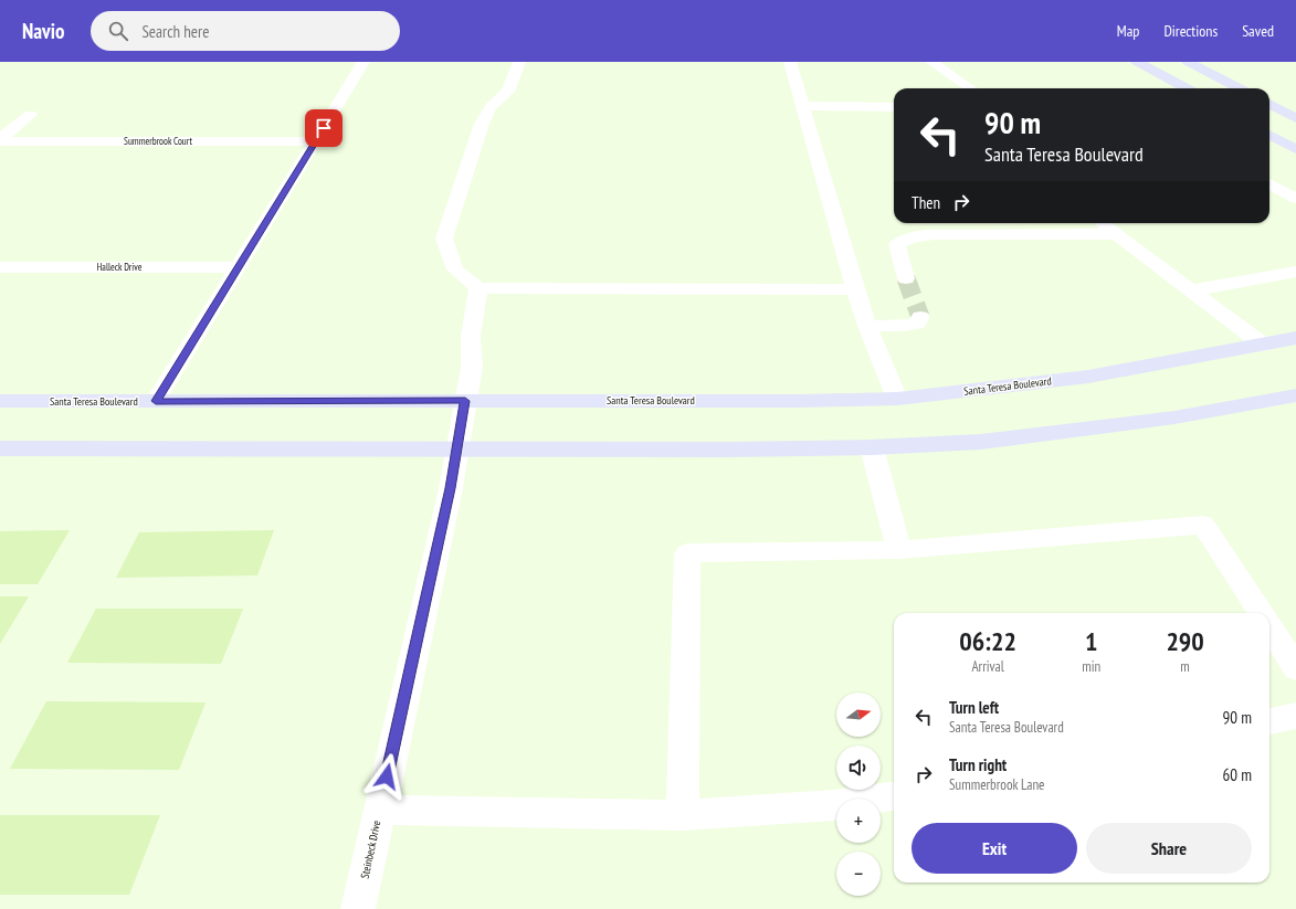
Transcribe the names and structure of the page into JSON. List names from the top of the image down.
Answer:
{
  "streets": {
    "main road": ["Santa Teresa Boulevard"],
    "street": ["Summerbrook Court", "Halleck Drive", "Steinbeck Drive"]
  },
  "crossings": [
    ["Santa Teresa Boulevard", "Steinbeck Drive"]
  ],
  "north": "right",
  "page": {
    "header": "Navio",
    "search": "Search here",
    "nav": ["Map", "Directions", "Saved"],
    "turn": ["90 m", "Santa Teresa Boulevard"],
    "then": "Then",
    "eta": [
      "06:22",
      "Arrival",
      "1",
      "min",
      "290",
      "m"
    ],
    "list": [
      {
        "name": "Turn left",
        "note": "Santa Teresa Boulevard",
        "value": "90 m"
      },
      {
        "name": "Turn right",
        "note": "Summerbrook Lane",
        "value": "60 m"
      }
    ],
    "map_buttons": ["+", "−"],
    "buttons": ["Exit", "Share"]
  }
}
